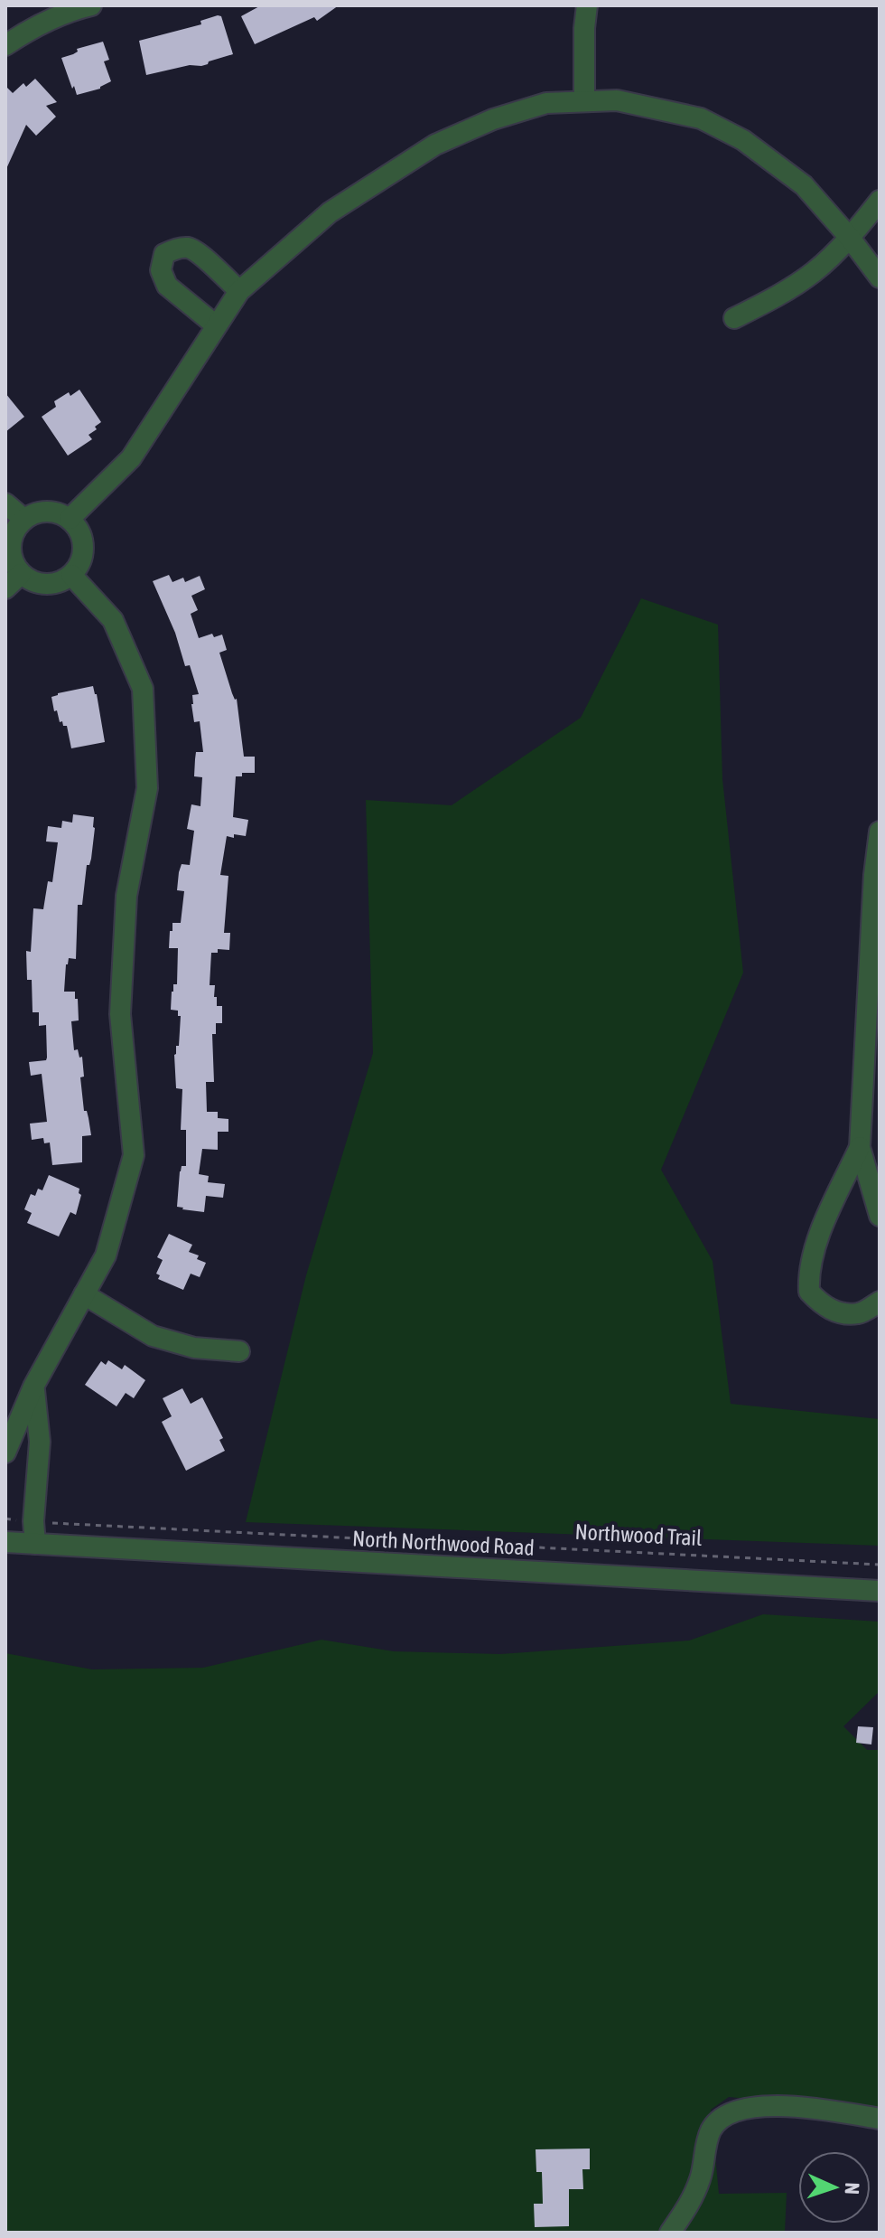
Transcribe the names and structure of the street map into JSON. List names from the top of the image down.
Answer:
{
  "streets": {
    "street": ["North Northwood Road"],
    "path": ["Northwood Trail"]
  },
  "north": "right"
}
